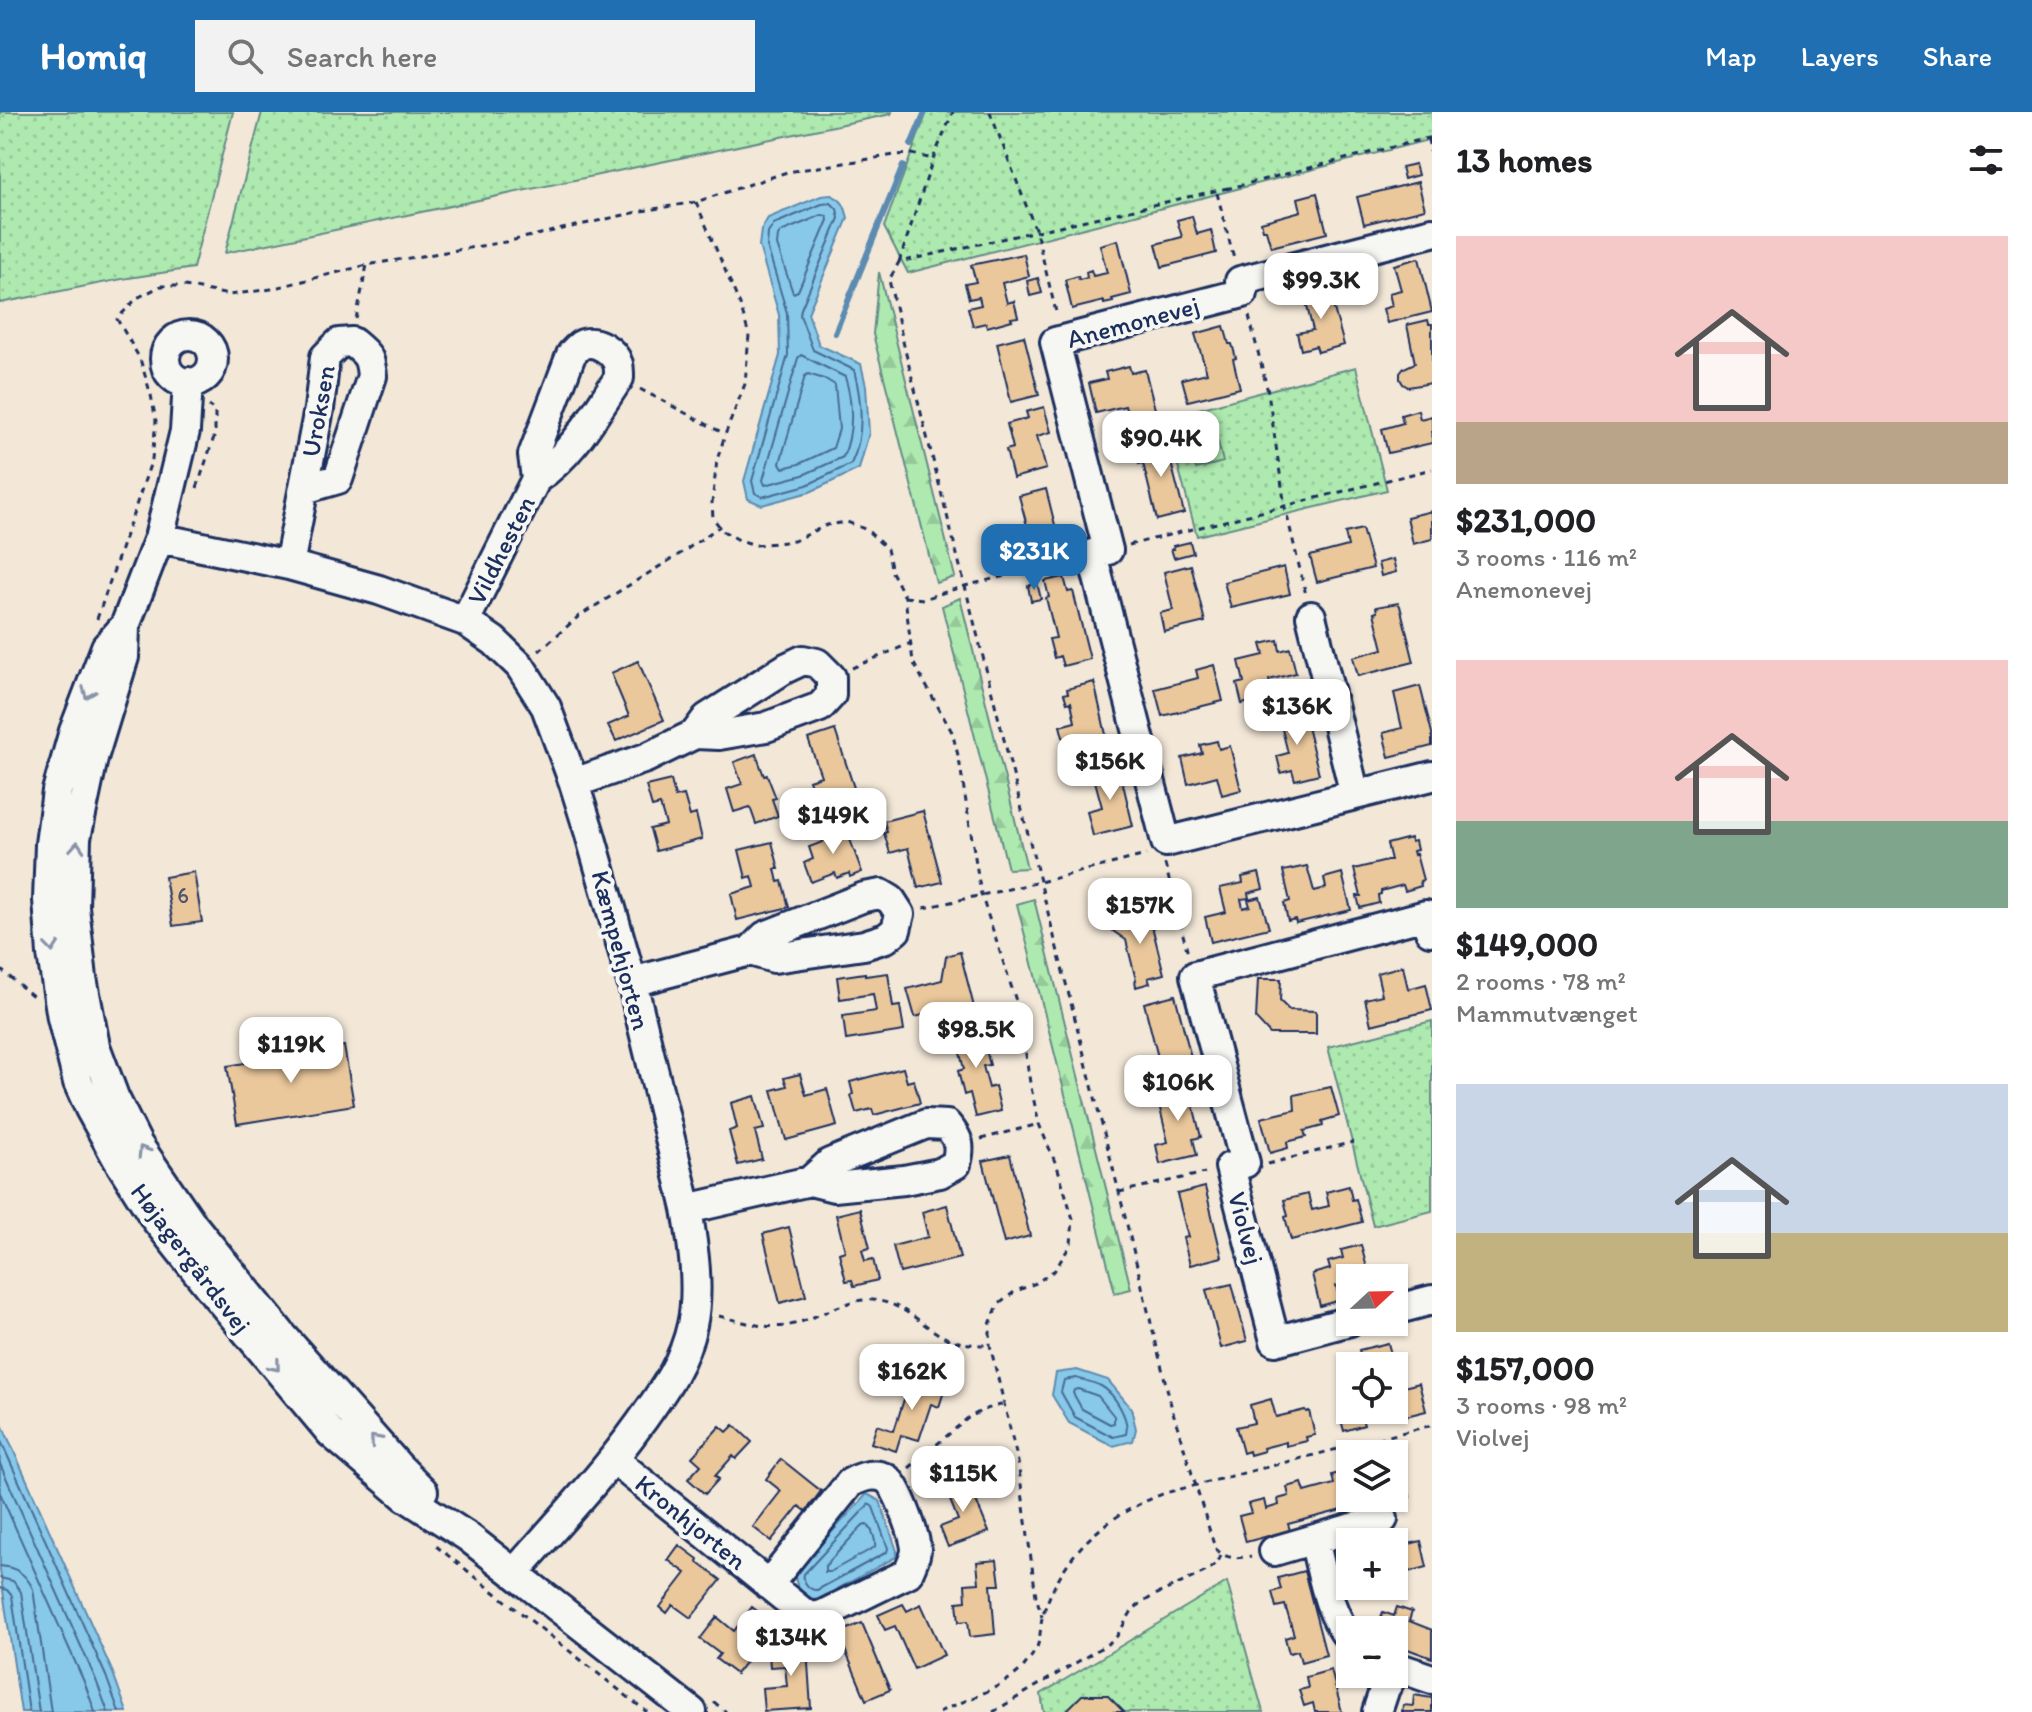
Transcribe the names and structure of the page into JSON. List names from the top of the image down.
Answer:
{
  "streets": {
    "street": [
      "Anemonevej",
      "Uroksen",
      "Vildhesten",
      "Kæmpehjorten",
      "Violvej",
      "Højagergårdsvej",
      "Kronhjorten"
    ]
  },
  "crossings": [
    ["Uroksen", "Kæmpehjorten"],
    ["Vildhesten", "Kæmpehjorten"],
    ["Kæmpehjorten", "Højagergårdsvej"],
    ["Kæmpehjorten", "Kronhjorten"]
  ],
  "house_numbers": ["6"],
  "north": "right",
  "page": {
    "header": "Homiq",
    "search": "Search here",
    "nav": ["Map", "Layers", "Share"],
    "heading": "13 homes",
    "list": [
      {
        "name": "$231,000",
        "note": "3 rooms · 116 m² · Anemonevej"
      },
      {
        "name": "$149,000",
        "note": "2 rooms · 78 m² · Mammutvænget"
      },
      {
        "name": "$157,000",
        "note": "3 rooms · 98 m² · Violvej"
      }
    ],
    "price": [
      "$99.3K",
      "$90.4K",
      "$231K",
      "$136K",
      "$156K",
      "$149K",
      "$157K",
      "$98.5K",
      "$119K",
      "$106K",
      "$162K",
      "$115K",
      "$134K"
    ],
    "map_buttons": ["+", "−"]
  }
}
